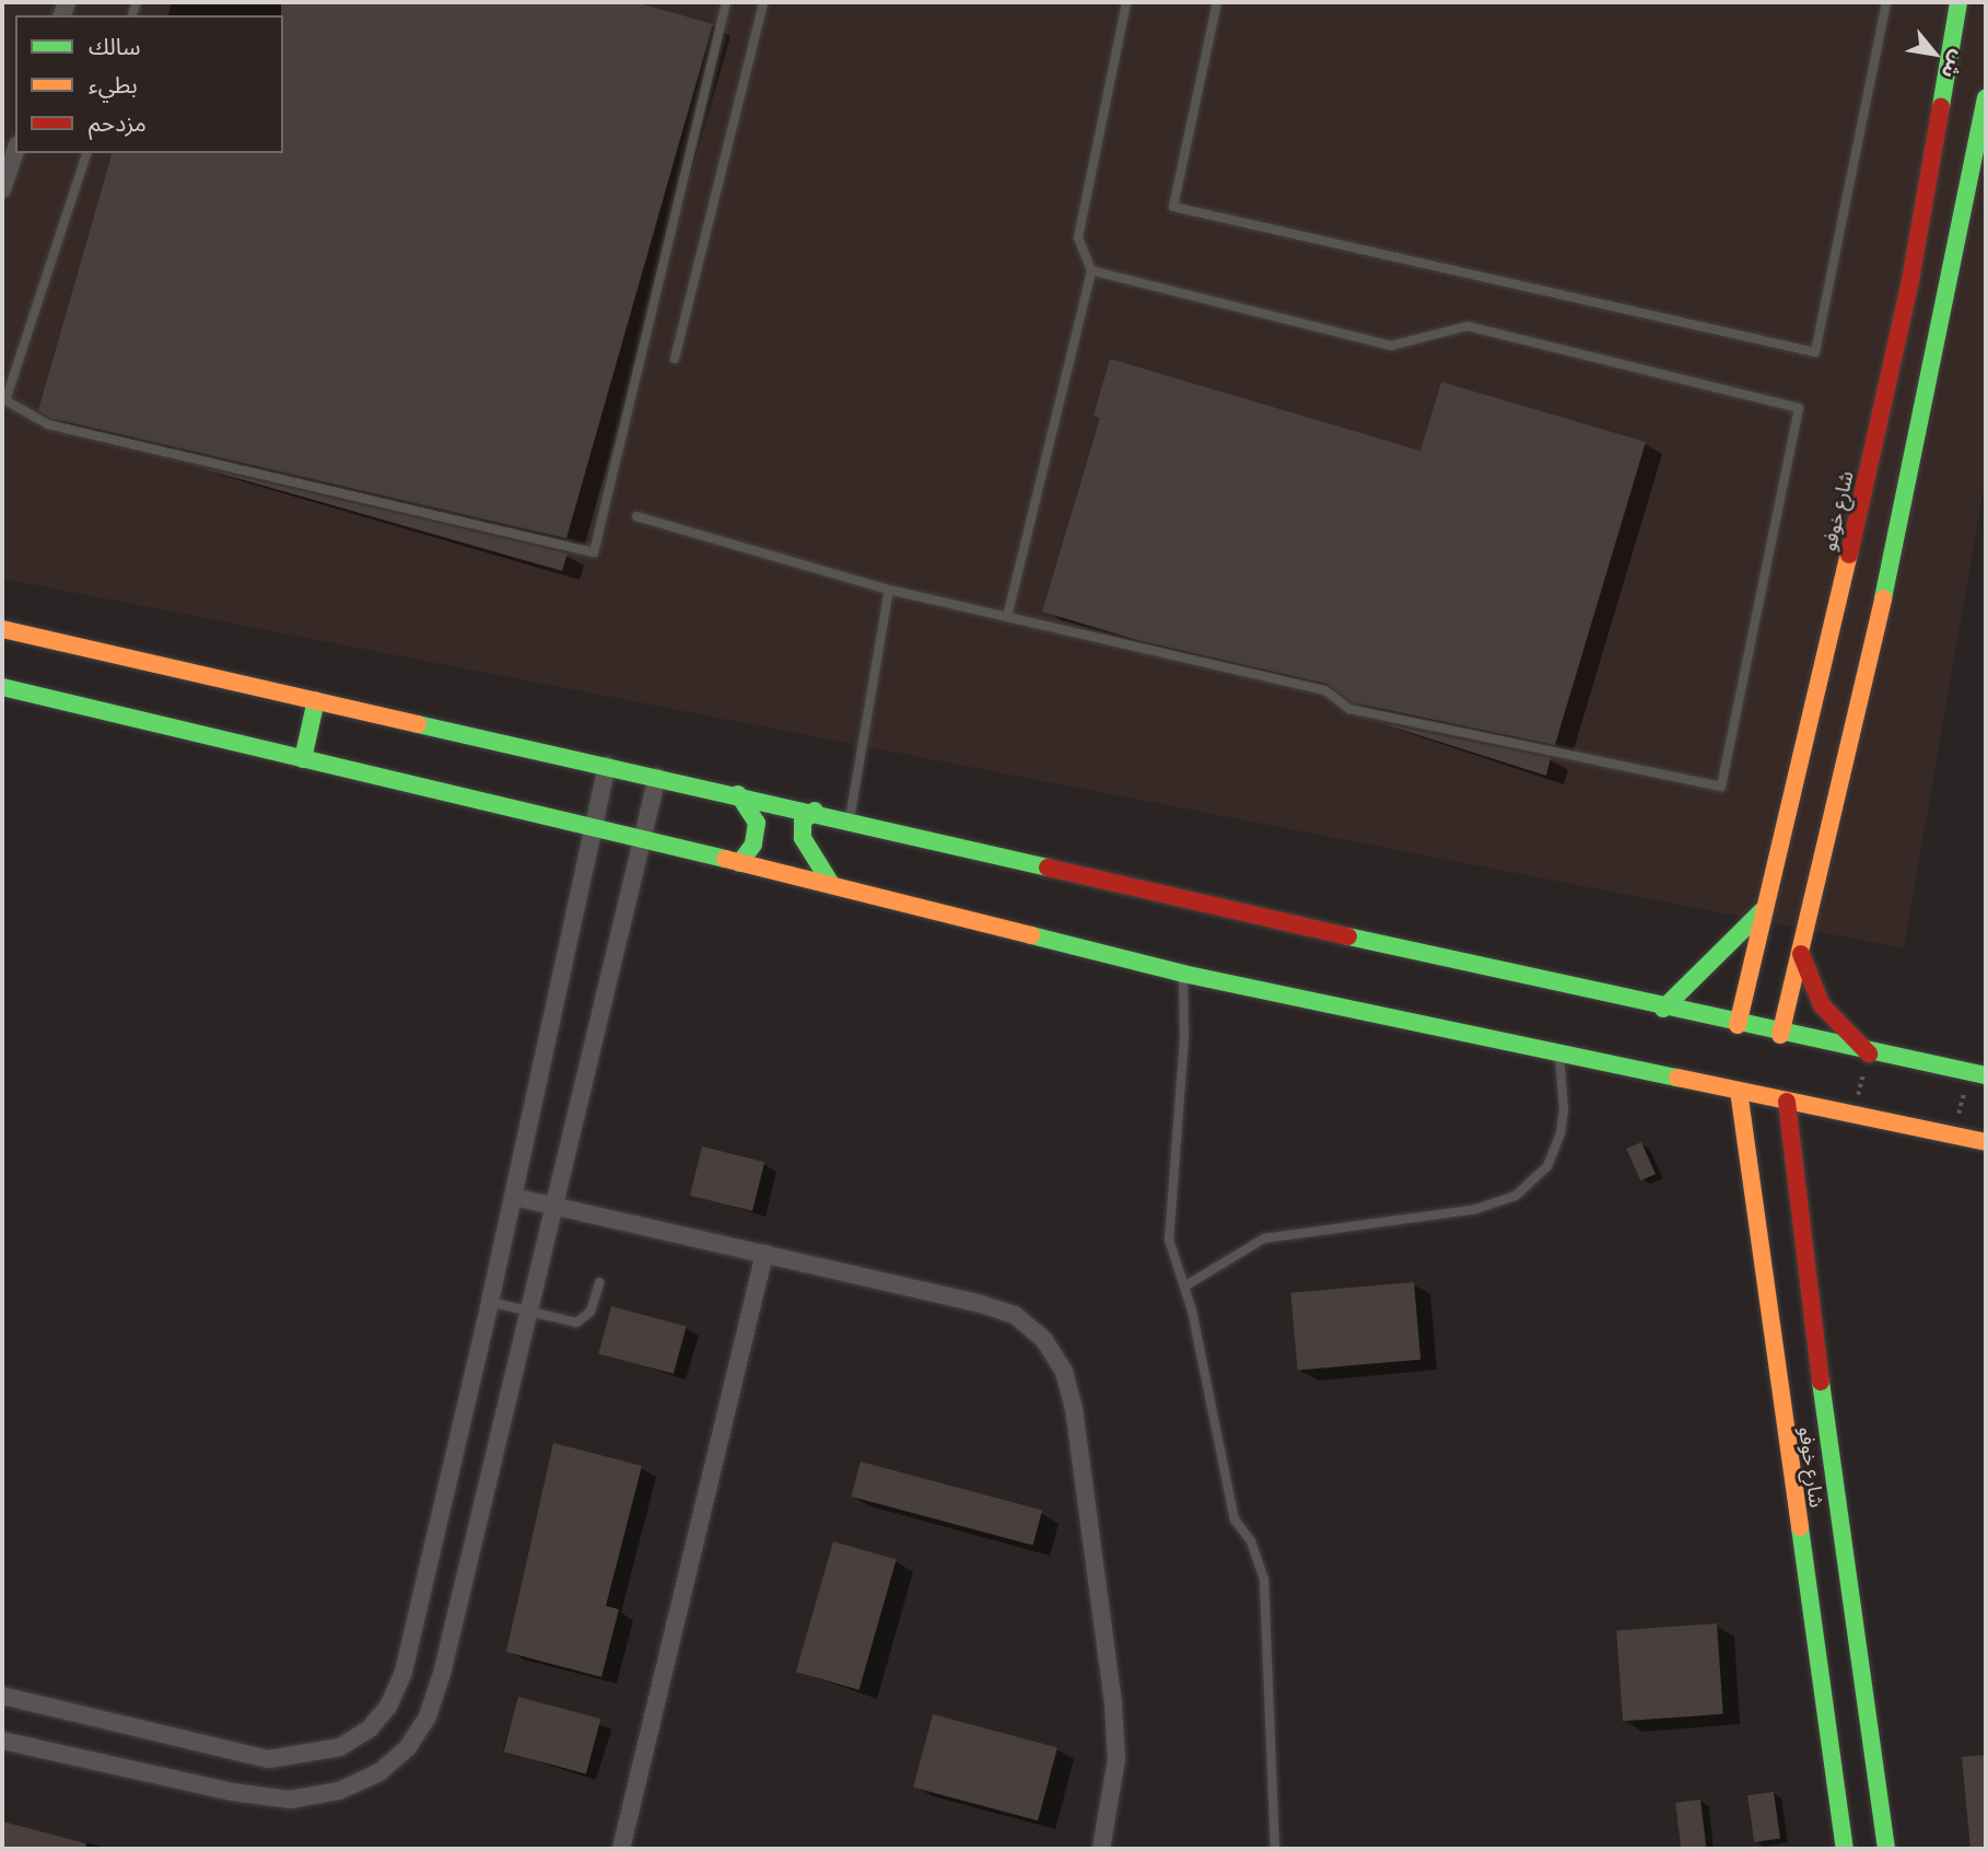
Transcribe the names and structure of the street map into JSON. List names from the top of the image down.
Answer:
{
  "streets": {
    "street": ["شارع خوفو"]
  },
  "legend": ["سالك", "بطيء", "مزدحم"],
  "north": "bottom right"
}
